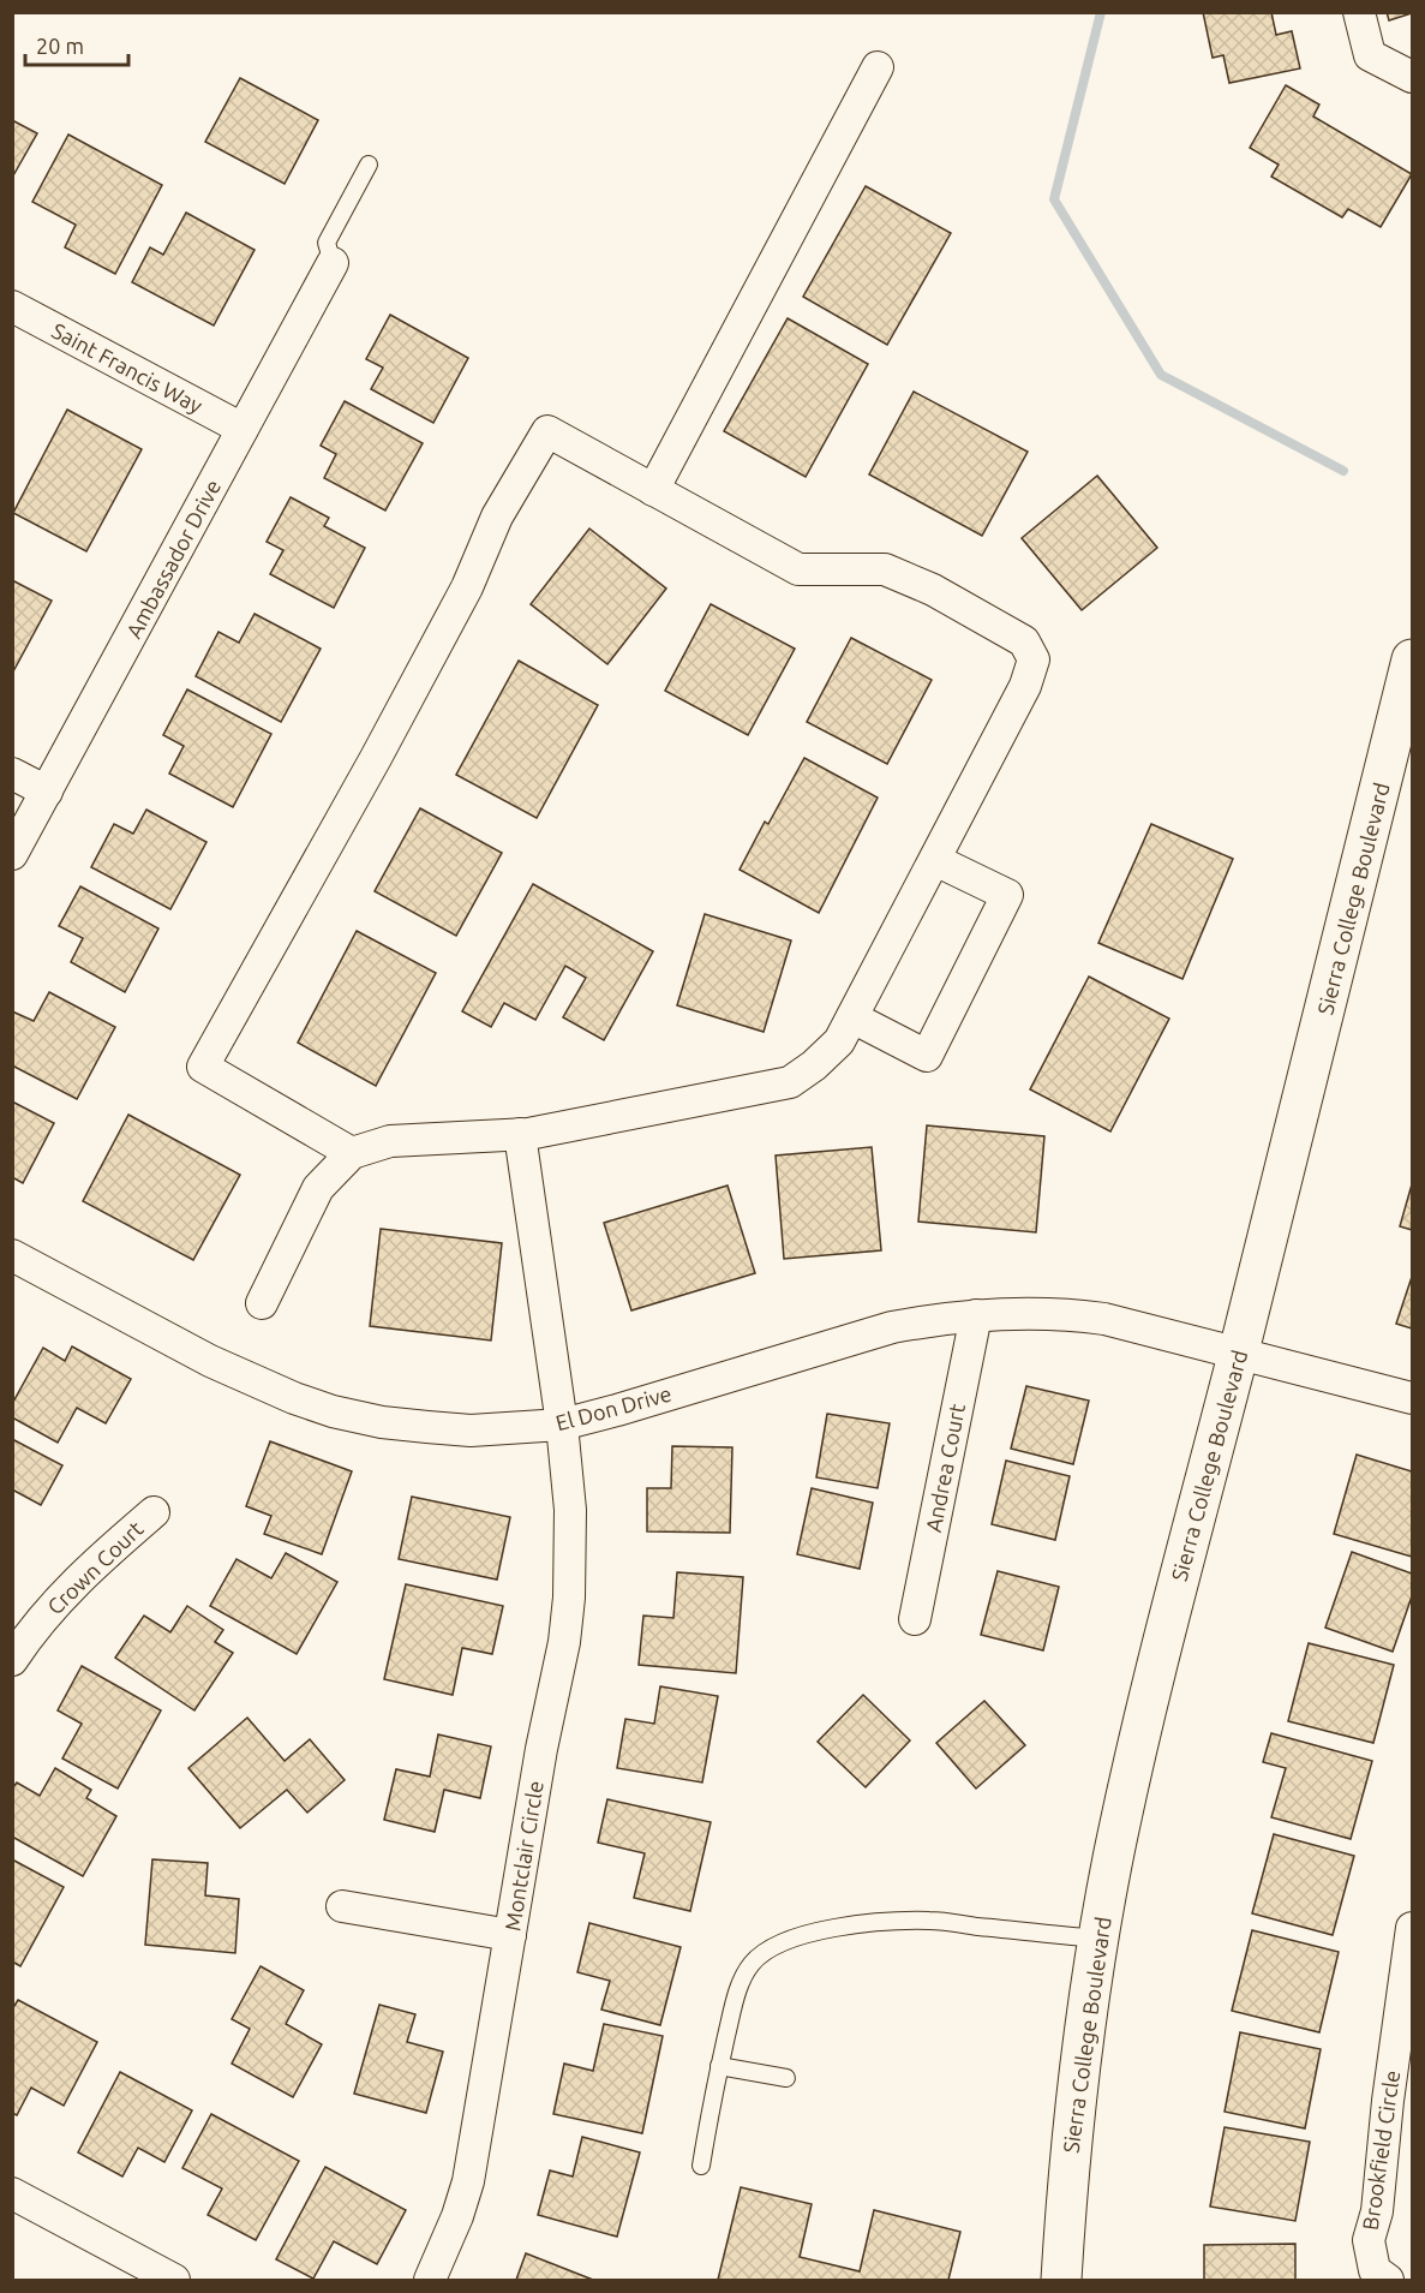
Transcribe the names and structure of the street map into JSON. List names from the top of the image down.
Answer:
{
  "streets": {
    "main road": ["Sierra College Boulevard"],
    "street": [
      "Saint Francis Way",
      "Ambassador Drive",
      "El Don Drive",
      "Andrea Court",
      "Crown Court",
      "Montclair Circle",
      "Brookfield Circle"
    ]
  },
  "crossings": [
    ["Saint Francis Way", "Ambassador Drive"],
    ["Sierra College Boulevard", "El Don Drive"],
    ["El Don Drive", "Andrea Court"],
    ["El Don Drive", "Montclair Circle"]
  ],
  "scale_bar": "20 m"
}
